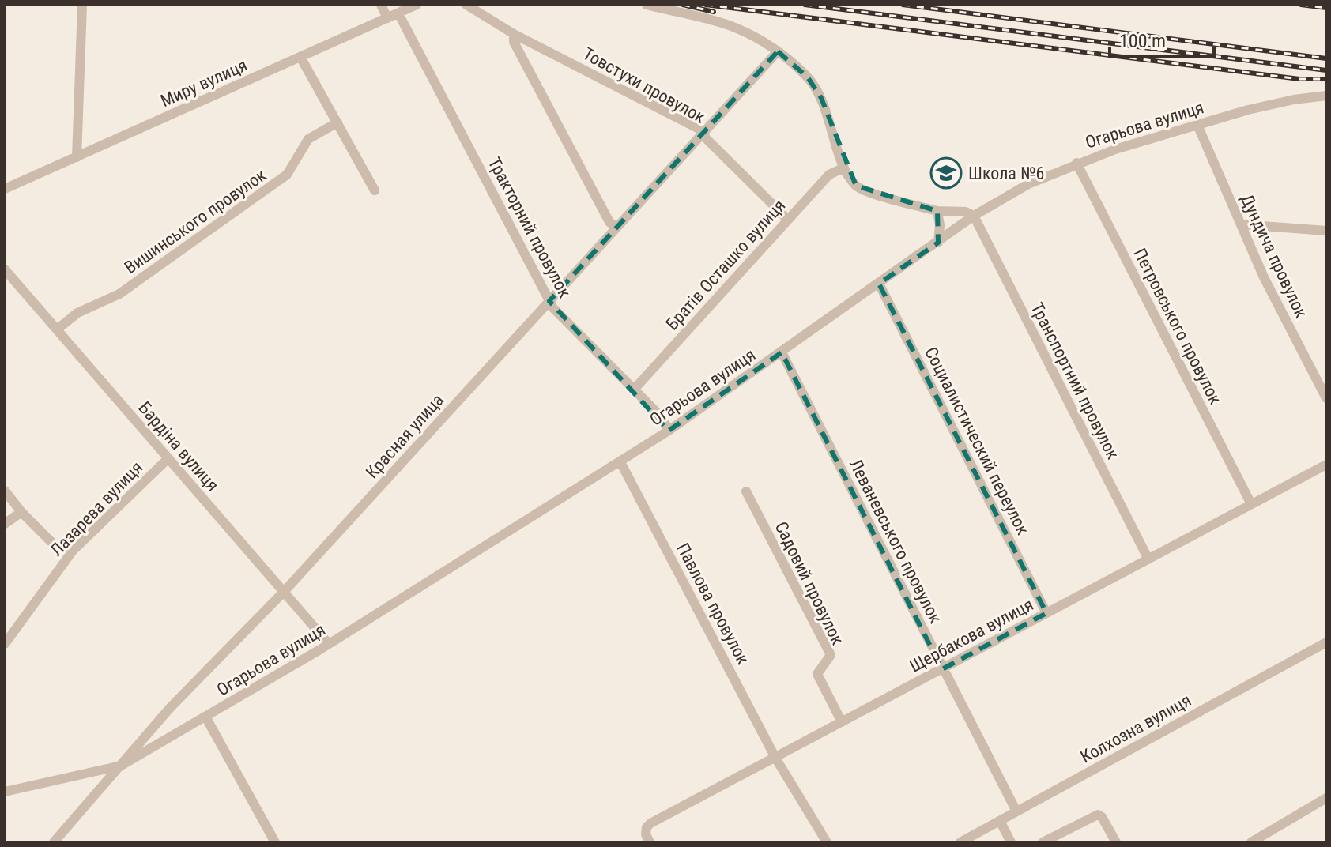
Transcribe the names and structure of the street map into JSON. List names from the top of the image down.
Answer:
{
  "streets": {
    "street": [
      "Миру вулиця",
      "Товстухи провулок",
      "Огарьова вулиця",
      "Вишинського провулок",
      "Тракторний провулок",
      "Дундича провулок",
      "Братів Осташко вулиця",
      "Петровського провулок",
      "Транспортний провулок",
      "Красная улица",
      "Социалистический переулок",
      "Бардіна вулиця",
      "Лазарева вулиця",
      "Леваневського провулок",
      "Садовий провулок",
      "Павлова провулок",
      "Щербакова вулиця",
      "Колхозна вулиця"
    ]
  },
  "crossings": [
    ["Миру вулиця", "Тракторний провулок"],
    ["Товстухи провулок", "Братів Осташко вулиця"],
    ["Товстухи провулок", "Красная улица"],
    ["Огарьова вулиця", "Тракторний провулок"],
    ["Огарьова вулиця", "Дундича провулок"],
    ["Огарьова вулиця", "Петровського провулок"],
    ["Огарьова вулиця", "Транспортний провулок"],
    ["Огарьова вулиця", "Красная улица"],
    ["Огарьова вулиця", "Социалистический переулок"],
    ["Огарьова вулиця", "Бардіна вулиця"],
    ["Огарьова вулиця", "Леваневського провулок"],
    ["Огарьова вулиця", "Павлова провулок"],
    ["Вишинського провулок", "Бардіна вулиця"],
    ["Тракторний провулок", "Братів Осташко вулиця"],
    ["Тракторний провулок", "Красная улица"],
    ["Петровського провулок", "Щербакова вулиця"],
    ["Транспортний провулок", "Щербакова вулиця"],
    ["Красная улица", "Бардіна вулиця"],
    ["Социалистический переулок", "Щербакова вулиця"],
    ["Бардіна вулиця", "Лазарева вулиця"],
    ["Леваневського провулок", "Щербакова вулиця"],
    ["Леваневського провулок", "Колхозна вулиця"],
    ["Садовий провулок", "Щербакова вулиця"],
    ["Павлова провулок", "Щербакова вулиця"]
  ],
  "places": {
    "school or university": ["Школа №6"]
  },
  "scale_bar": "100 m"
}
